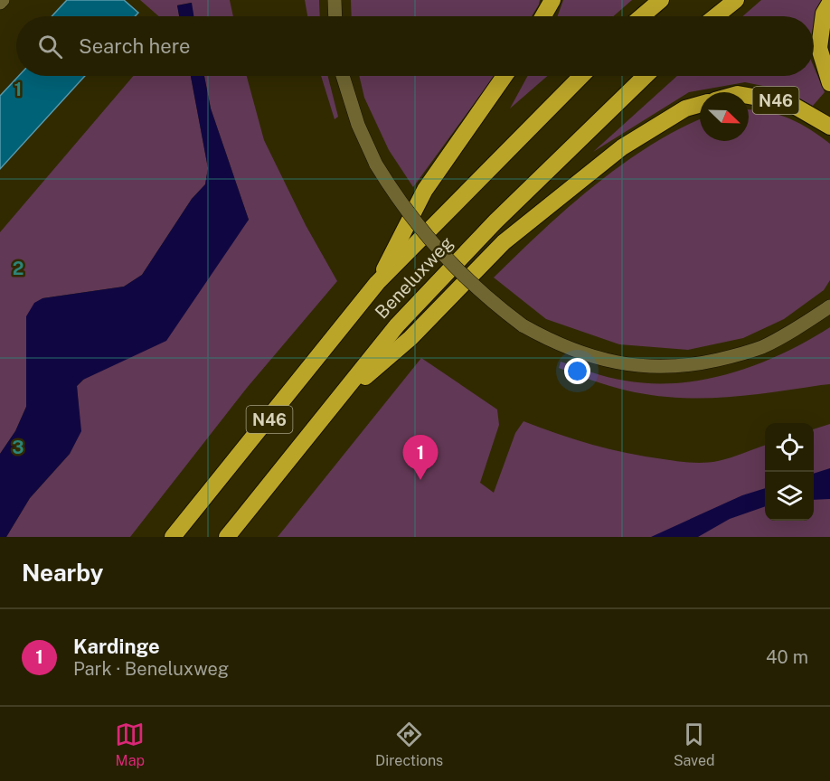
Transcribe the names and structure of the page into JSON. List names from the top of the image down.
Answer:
{
  "streets": {
    "highway": ["N46", "Beneluxweg"]
  },
  "crossings": [
    ["N46", "Beneluxweg"]
  ],
  "north": "bottom right",
  "page": {
    "search": "Search here",
    "pins": "1",
    "heading": "Nearby",
    "list": [
      {
        "mark": "1",
        "name": "Kardinge",
        "note": "Park · Beneluxweg",
        "value": "40 m"
      }
    ],
    "nav": ["Map", "Directions", "Saved"]
  },
  "grid": {
    "rows": ["1", "2", "3"]
  }
}
